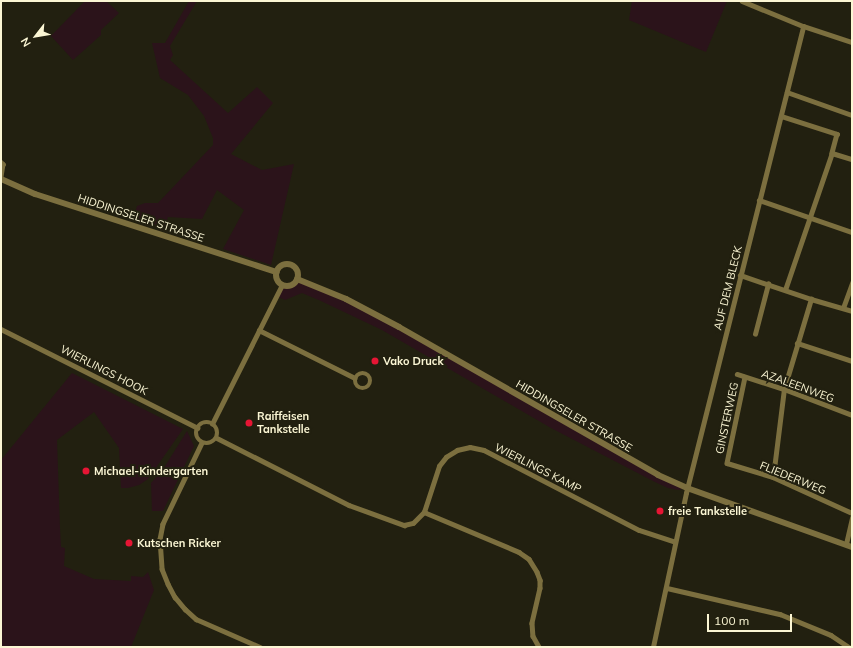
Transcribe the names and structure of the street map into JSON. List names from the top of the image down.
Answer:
{
  "streets": {
    "street": [
      "HIDDINGSELER STRASSE",
      "AUF DEM BLECK",
      "WIERLINGS HOOK",
      "AZALEENWEG",
      "GINSTERWEG",
      "WIERLINGS KAMP",
      "FLIEDERWEG"
    ]
  },
  "crossings": [
    ["HIDDINGSELER STRASSE", "AUF DEM BLECK"],
    ["AUF DEM BLECK", "WIERLINGS KAMP"],
    ["AZALEENWEG", "GINSTERWEG"],
    ["GINSTERWEG", "FLIEDERWEG"]
  ],
  "places": [
    "Vako Druck",
    "Raiffeisen Tankstelle",
    "Michael-Kindergarten",
    "freie Tankstelle",
    "Kutschen Ricker"
  ],
  "scale_bar": "100 m",
  "north": "bottom left"
}
